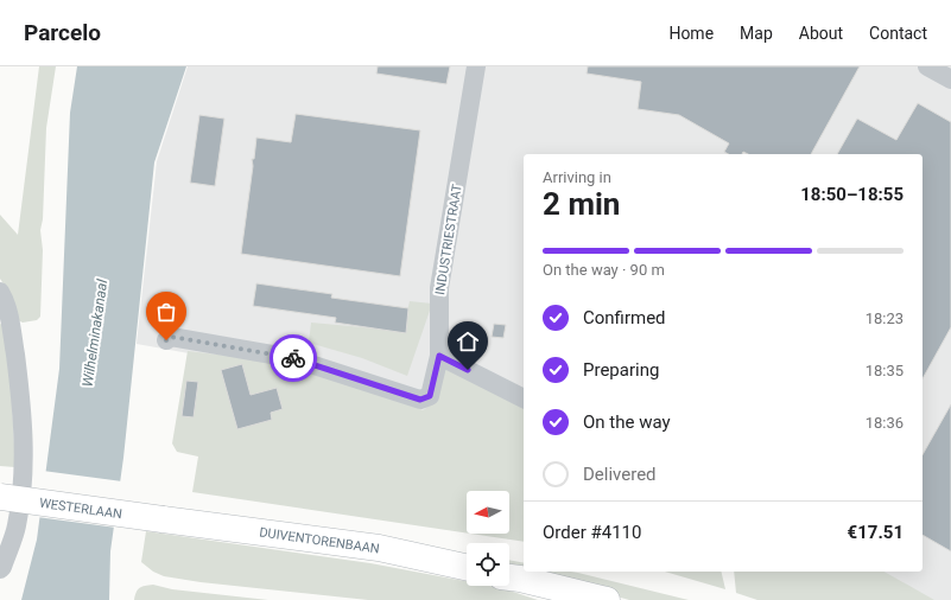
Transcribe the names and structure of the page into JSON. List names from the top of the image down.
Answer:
{
  "streets": {
    "main road": ["WESTERLAAN", "DUIVENTORENBAAN"],
    "street": ["INDUSTRIESTRAAT"]
  },
  "crossings": [
    ["WESTERLAAN", "DUIVENTORENBAAN"]
  ],
  "water": ["Wilhelminakanaal"],
  "north": "left",
  "page": {
    "header": "Parcelo",
    "nav": [
      "Home",
      "Map",
      "About",
      "Contact"
    ],
    "heading": ["2 min", "Arriving in", "18:50–18:55"],
    "panel": ["Order #4110", "€17.51"],
    "bar": "On the way · 90 m",
    "list": [
      ["Confirmed", "18:23"],
      ["Preparing", "18:35"],
      ["On the way", "18:36"],
      "Delivered"
    ]
  }
}
